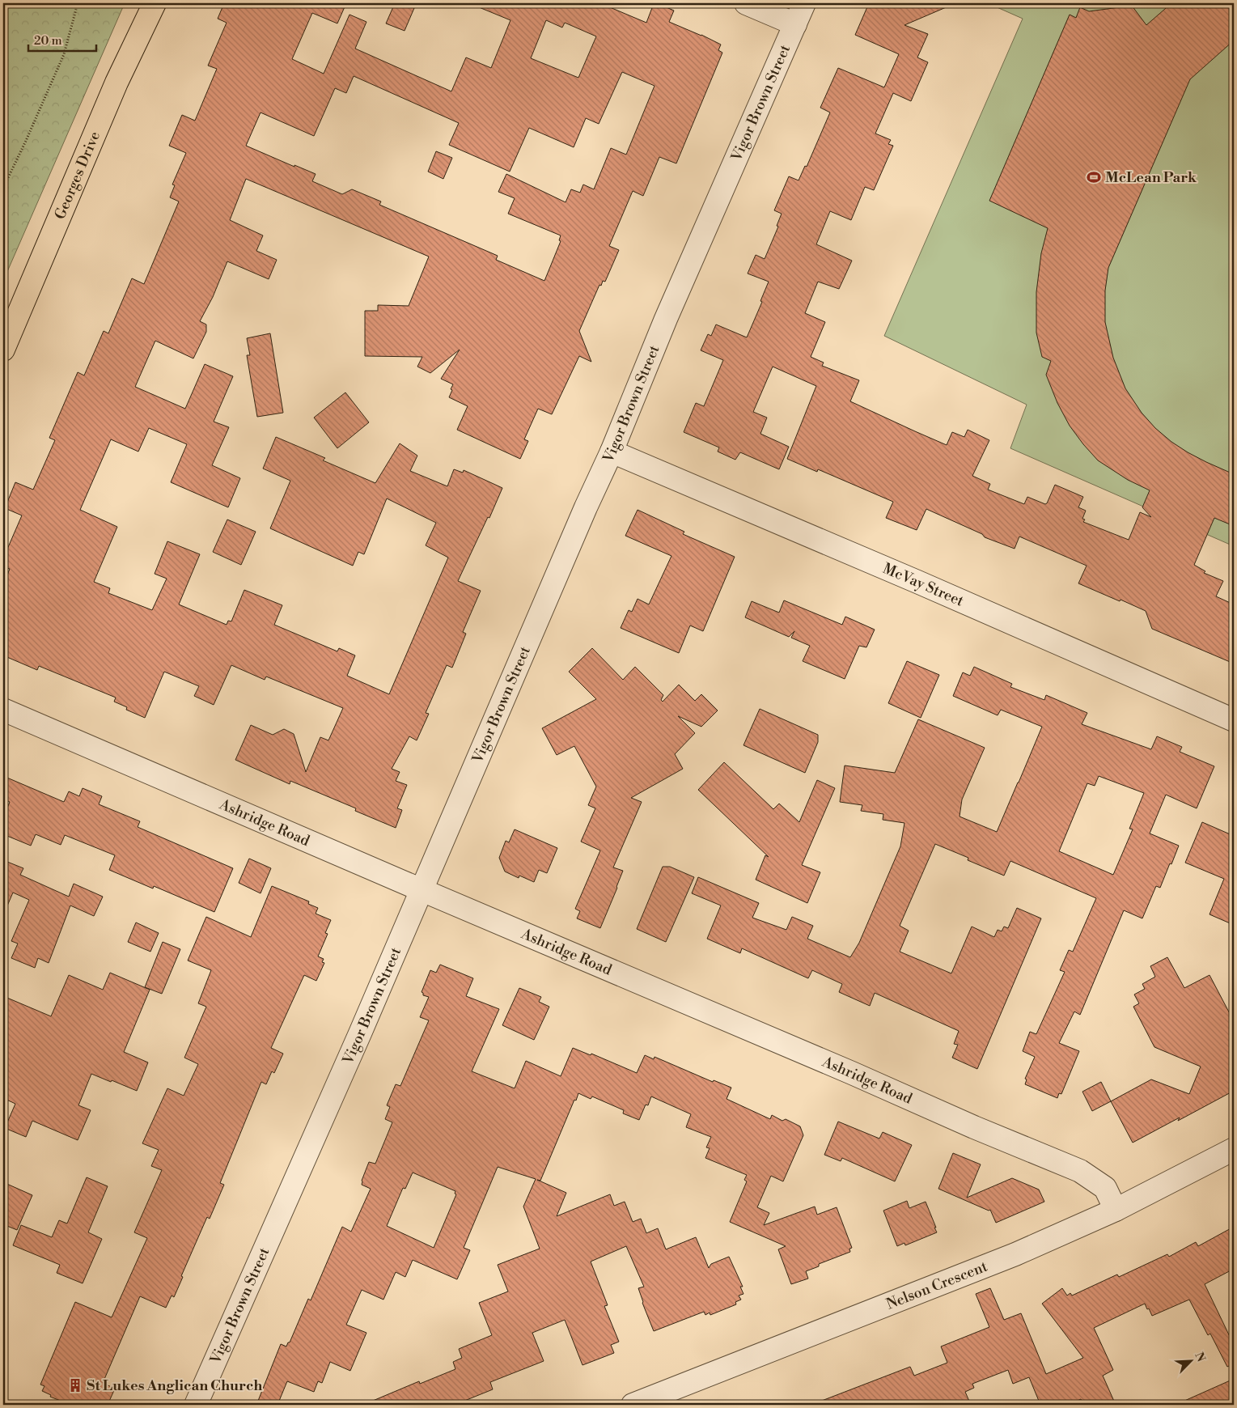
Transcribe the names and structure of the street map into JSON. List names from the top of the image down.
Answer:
{
  "streets": {
    "main road": ["Georges Drive"],
    "street": [
      "Vigor Brown Street",
      "McVay Street",
      "Ashridge Road",
      "Nelson Crescent"
    ]
  },
  "crossings": [
    ["Vigor Brown Street", "McVay Street"],
    ["Vigor Brown Street", "Ashridge Road"],
    ["Ashridge Road", "Nelson Crescent"]
  ],
  "places": {
    "sports": ["McLean Park"],
    "building": ["St Lukes Anglican Church"]
  },
  "scale_bar": "20 m",
  "north": "top right"
}
